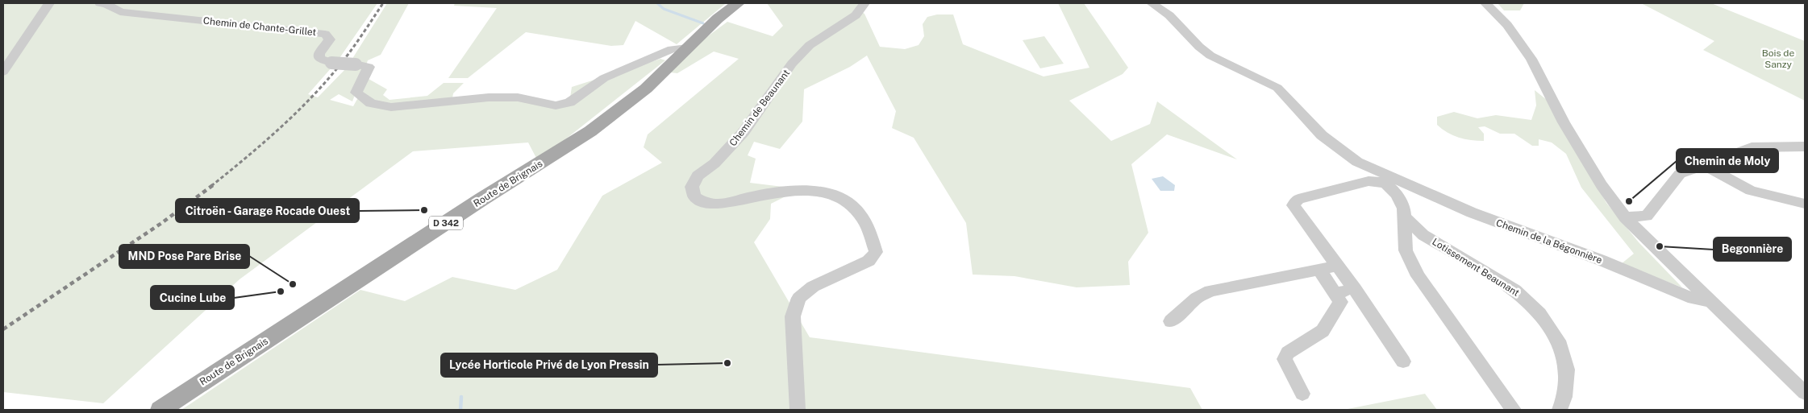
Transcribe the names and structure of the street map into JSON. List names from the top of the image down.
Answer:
{
  "streets": {
    "main road": ["Route de Brignais", "D 342"],
    "street": [
      "Chemin de Chante-Grillet",
      "Chemin de Beaunant",
      "Chemin de la Bégonnière",
      "Lotissement Beaunant"
    ]
  },
  "crossings": [
    ["Chemin de Chante-Grillet", "Route de Brignais"],
    ["Chemin de la Bégonnière", "Lotissement Beaunant"]
  ],
  "parks": ["Bois de Sanzy"],
  "places": [
    "Chemin de Moly",
    "Citroën - Garage Rocade Ouest",
    "Begonnière",
    "MND Pose Pare Brise",
    "Cucine Lube",
    "Lycée Horticole Privé de Lyon Pressin"
  ]
}
